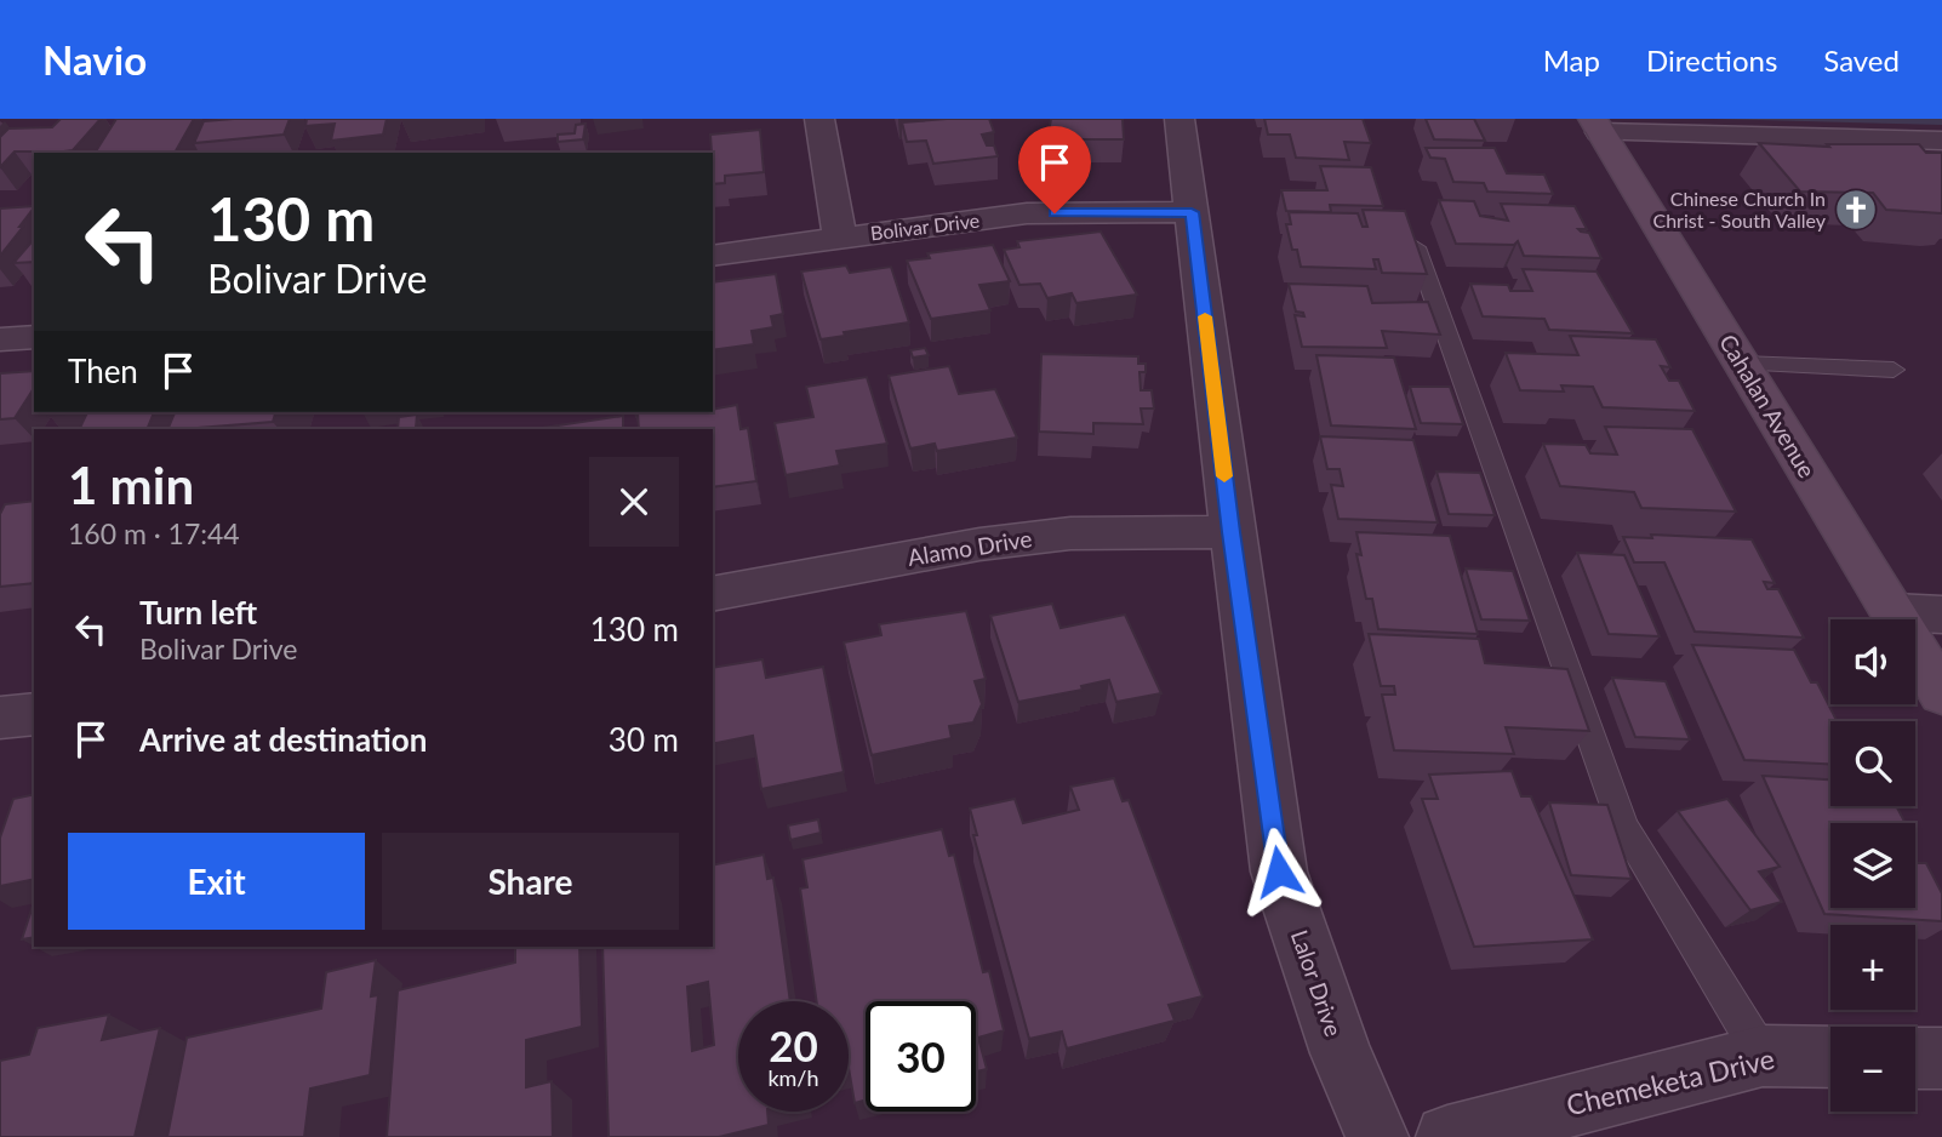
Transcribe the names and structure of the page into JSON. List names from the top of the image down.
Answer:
{
  "streets": {
    "street": [
      "Bolivar Drive",
      "Cahalan Avenue",
      "Alamo Drive",
      "Lalor Drive",
      "Chemeketa Drive"
    ]
  },
  "crossings": [
    ["Bolivar Drive", "Lalor Drive"],
    ["Alamo Drive", "Lalor Drive"]
  ],
  "places": {
    "church": ["Chinese Church In Christ - South Valley"]
  },
  "page": {
    "header": "Navio",
    "nav": ["Map", "Directions", "Saved"],
    "turn": ["130 m", "Bolivar Drive"],
    "then": "Then",
    "heading": ["1 min", "160 m · 17:44"],
    "list": [
      {
        "name": "Turn left",
        "note": "Bolivar Drive",
        "value": "130 m"
      },
      {
        "name": "Arrive at destination",
        "value": "30 m"
      }
    ],
    "map_buttons": ["+", "−"],
    "buttons": ["Exit", "Share"],
    "speed": "20 km/h",
    "limit": "30"
  }
}
